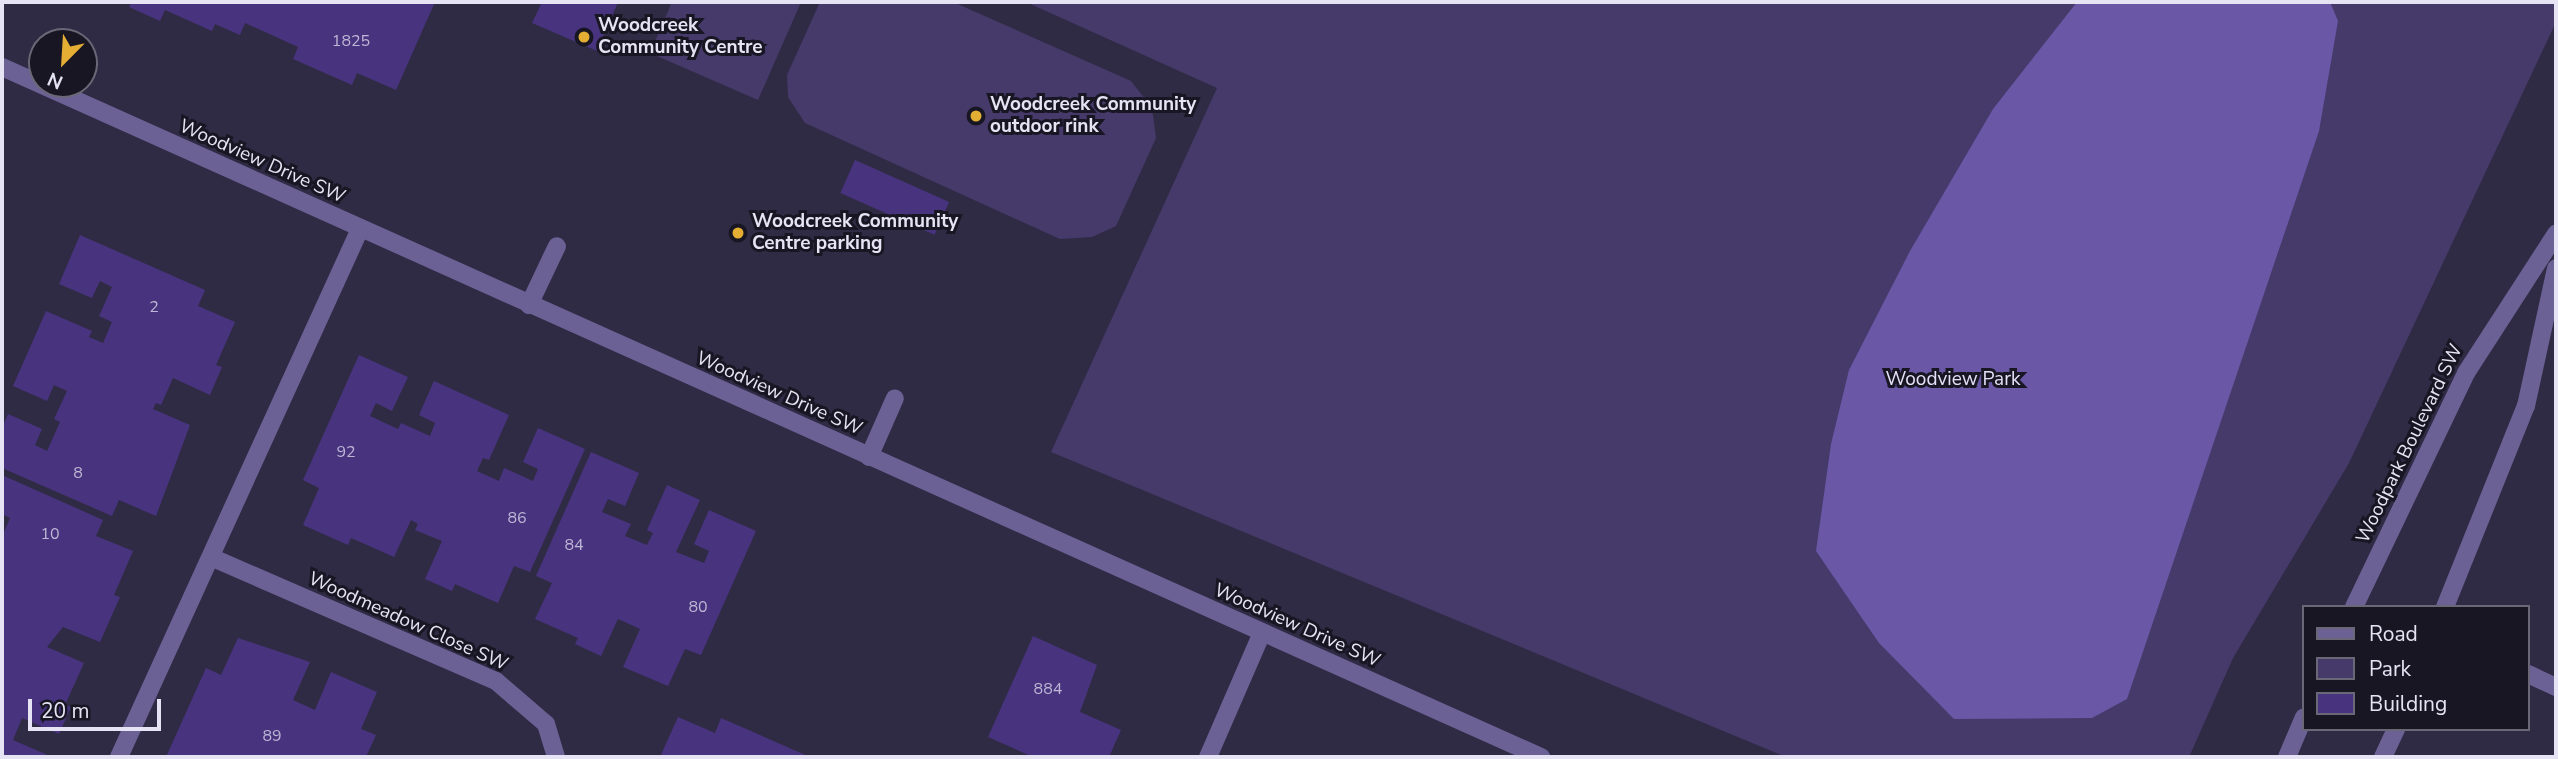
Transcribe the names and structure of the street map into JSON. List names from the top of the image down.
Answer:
{
  "streets": {
    "street": ["Woodview Drive SW", "Woodpark Boulevard SW", "Woodmeadow Close SW"]
  },
  "parks": ["Woodview Park"],
  "places": ["Woodcreek Community Centre", "Woodcreek Community outdoor rink", "Woodcreek Community Centre parking"],
  "house_numbers": [
    "1825",
    "2",
    "92",
    "8",
    "86",
    "10",
    "84",
    "80",
    "884",
    "89"
  ],
  "legend": ["Road", "Park", "Building"],
  "scale_bar": "20 m",
  "north": "bottom left"
}
